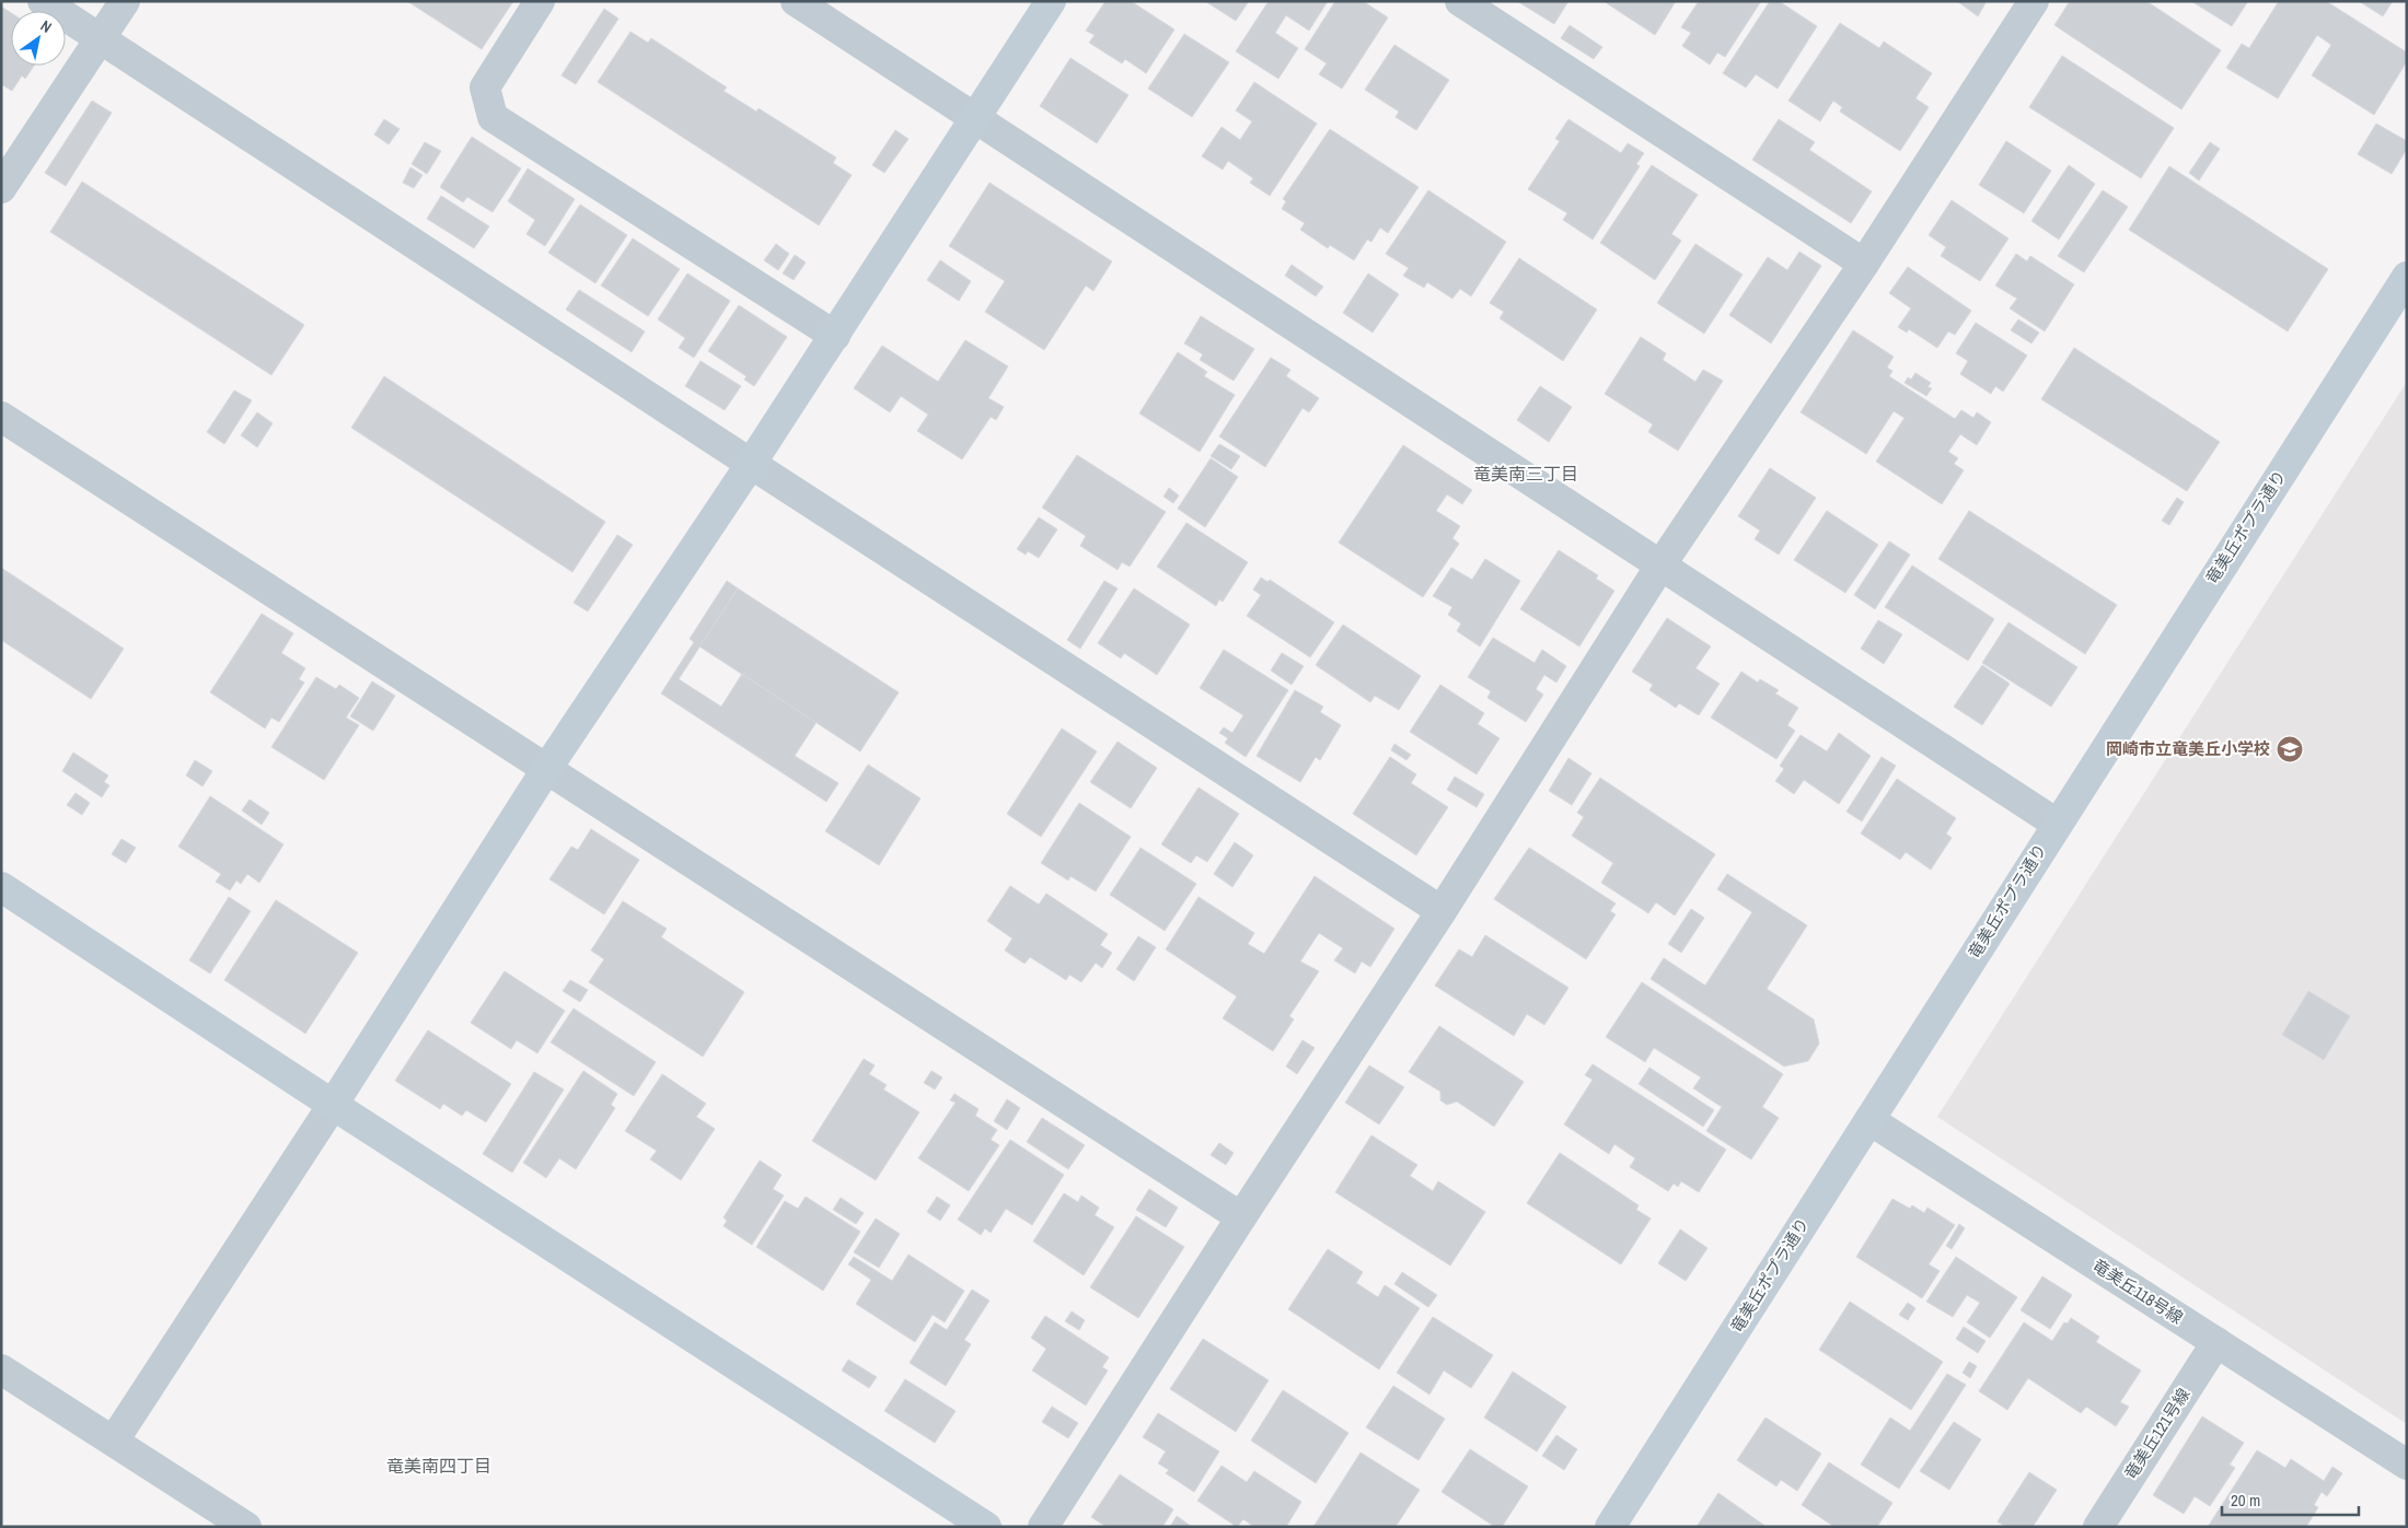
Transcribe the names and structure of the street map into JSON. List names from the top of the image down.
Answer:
{
  "streets": {
    "street": ["竜美丘ポプラ通り", "竜美丘118号線", "竜美丘121号線"]
  },
  "crossings": [
    ["竜美丘ポプラ通り", "竜美丘118号線"],
    ["竜美丘118号線", "竜美丘121号線"]
  ],
  "districts": ["竜美南三丁目", "竜美南四丁目"],
  "places": {
    "school or university": ["岡崎市立竜美丘小学校"]
  },
  "scale_bar": "20 m",
  "north": "top right"
}
